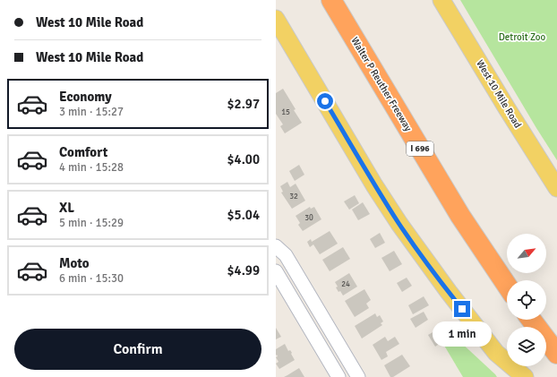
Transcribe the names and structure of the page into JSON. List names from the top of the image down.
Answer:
{
  "streets": {
    "highway": ["Walter P Reuther Freeway", "I 696"],
    "main road": ["West 10 Mile Road"]
  },
  "parks": ["Detroit Zoo"],
  "house_numbers": [
    "15",
    "32",
    "30",
    "24"
  ],
  "north": "top right",
  "page": {
    "banner": ["West 10 Mile Road", "West 10 Mile Road"],
    "list": [
      {
        "name": "Economy",
        "note": "3 min · 15:27",
        "value": "$2.97"
      },
      {
        "name": "Comfort",
        "note": "4 min · 15:28",
        "value": "$4.00"
      },
      {
        "name": "XL",
        "note": "5 min · 15:29",
        "value": "$5.04"
      },
      {
        "name": "Moto",
        "note": "6 min · 15:30",
        "value": "$4.99"
      }
    ],
    "buttons": "Confirm",
    "bubble": "1 min"
  }
}
